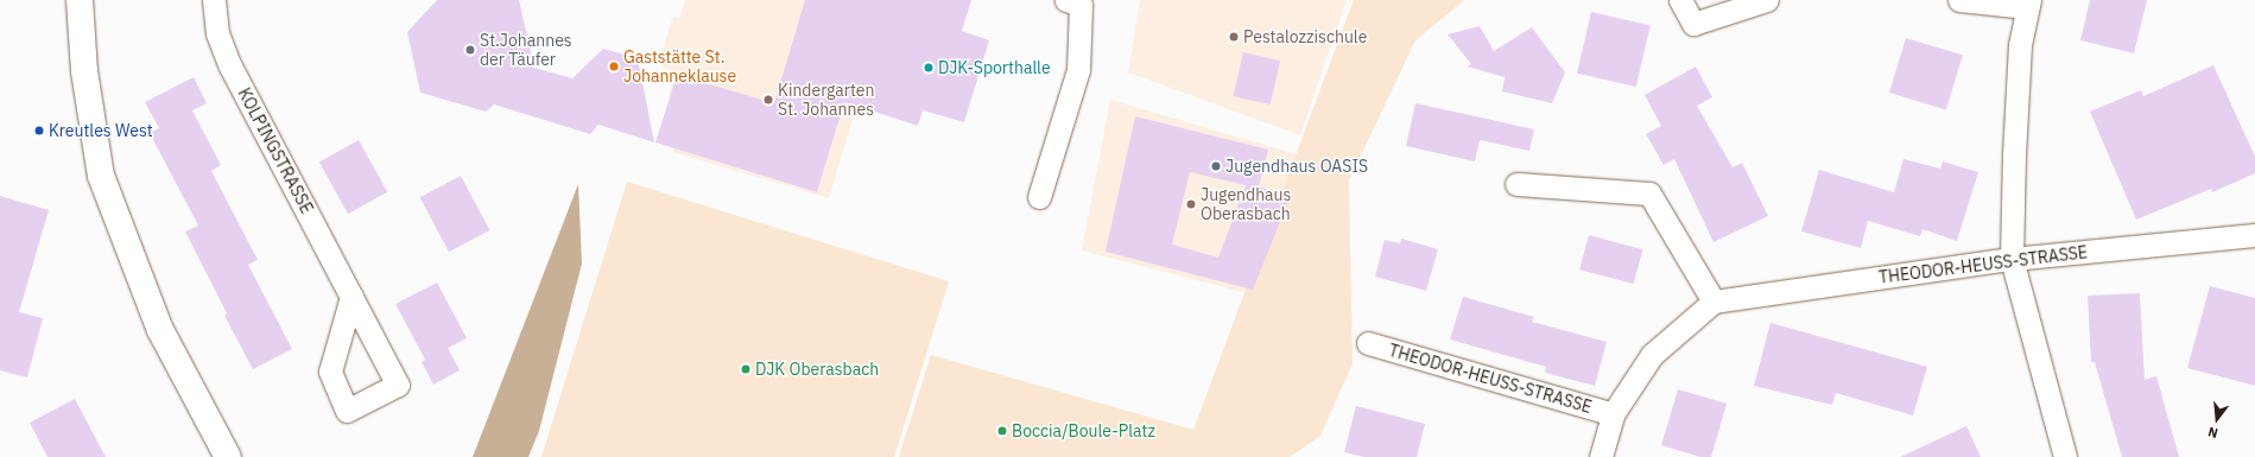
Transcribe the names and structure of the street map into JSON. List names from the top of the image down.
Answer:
{
  "streets": {
    "street": ["KOLPINGSTRASSE", "THEODOR-HEUSS-STRASSE"]
  },
  "places": [
    "Pestalozzischule",
    "St.Johannes der Täufer",
    "Gaststätte St. Johanneklause",
    "DJK-Sporthalle",
    "Kindergarten St. Johannes",
    "Kreutles West",
    "Jugendhaus OASIS",
    "Jugendhaus Oberasbach",
    "DJK Oberasbach",
    "Boccia/Boule-Platz"
  ],
  "north": "bottom"
}
